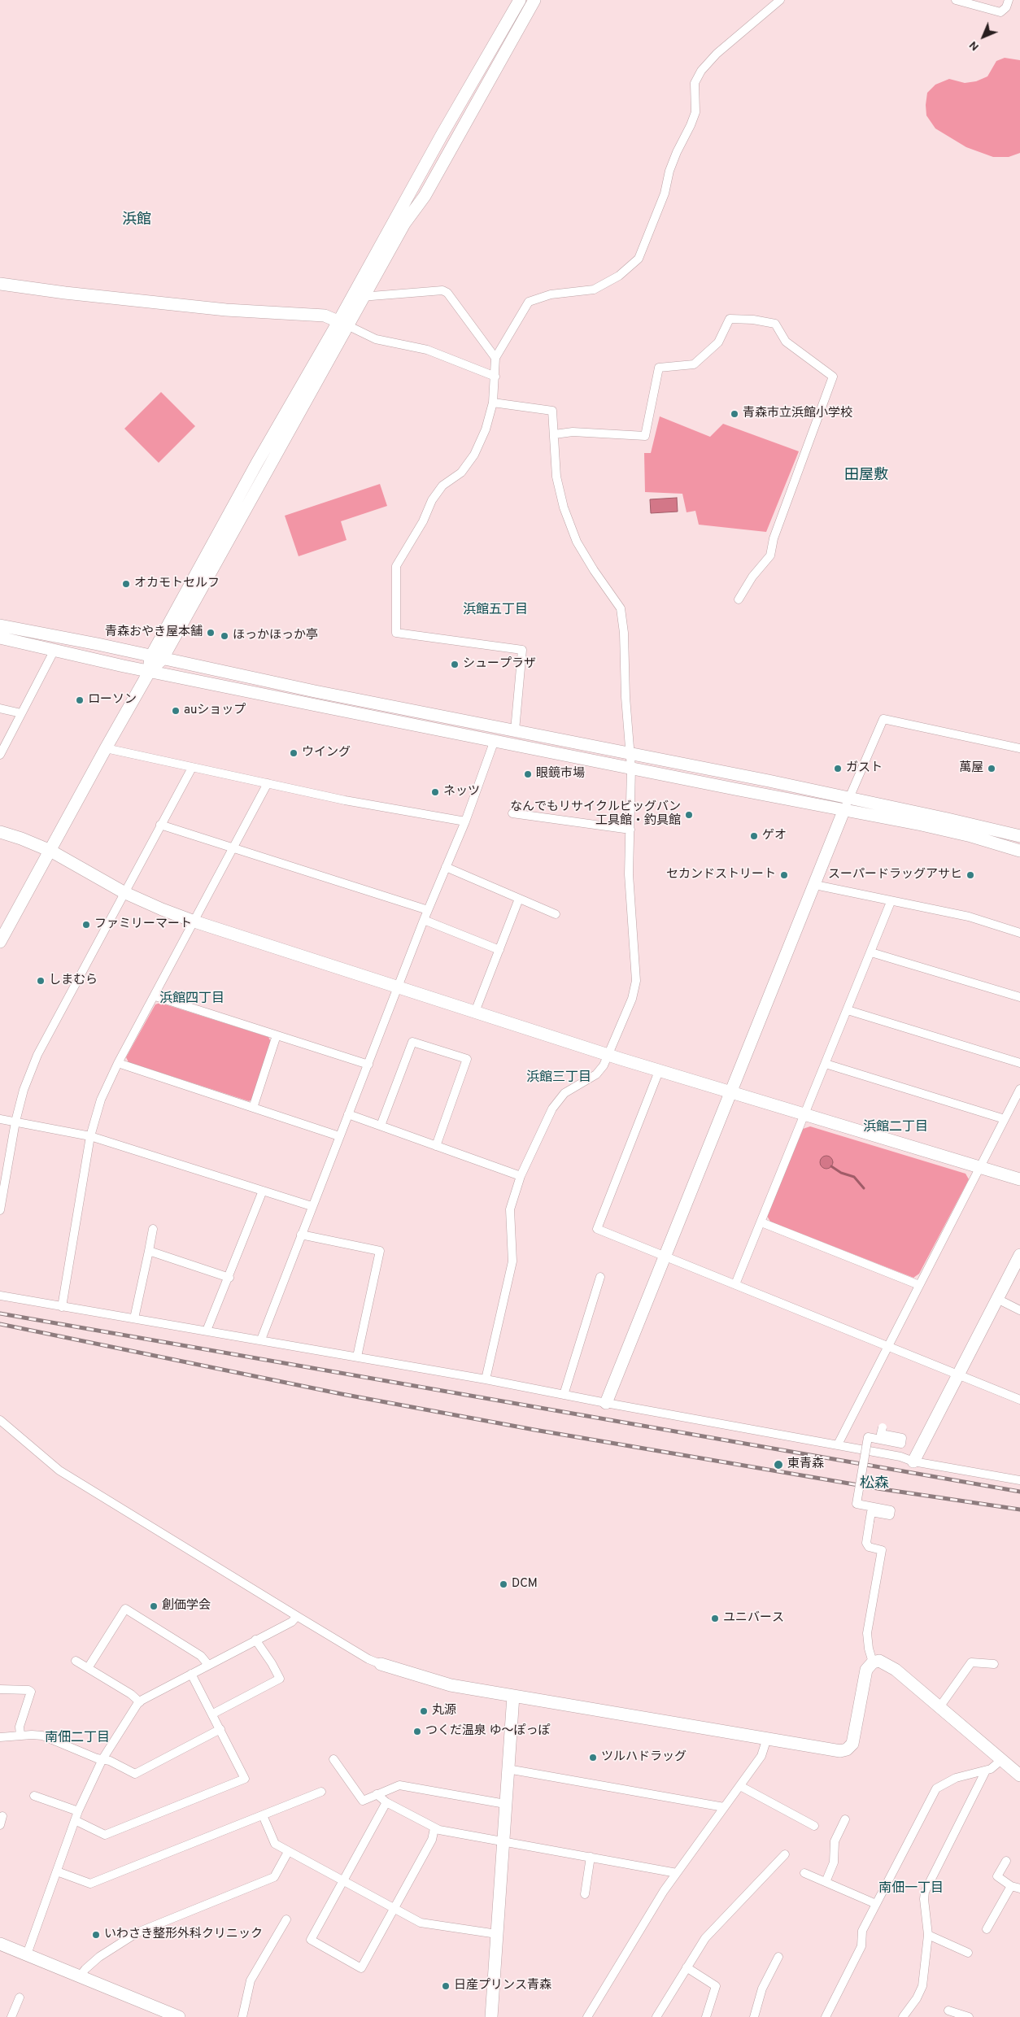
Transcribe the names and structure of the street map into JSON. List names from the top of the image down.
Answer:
{
  "districts": [
    "浜館",
    "田屋敷",
    "浜館五丁目",
    "浜館四丁目",
    "浜館三丁目",
    "浜館二丁目",
    "松森",
    "南佃二丁目",
    "南佃一丁目"
  ],
  "places": [
    "青森市立浜館小学校",
    "オカモトセルフ",
    "青森おやき屋本舗",
    "ほっかほっか亭",
    "シュープラザ",
    "ローソン",
    "auショップ",
    "ウイング",
    "ガスト",
    "萬屋",
    "眼鏡市場",
    "ネッツ",
    "なんでもリサイクルビッグバン 工具館・釣具館",
    "ゲオ",
    "セカンドストリート",
    "スーパードラッグアサヒ",
    "ファミリーマート",
    "しまむら",
    "東青森",
    "DCM",
    "創価学会",
    "ユニバース",
    "丸源",
    "つくだ温泉 ゆ～ぽっぽ",
    "ツルハドラッグ",
    "いわさき整形外科クリニック",
    "日産プリンス青森"
  ],
  "north": "bottom left"
}
